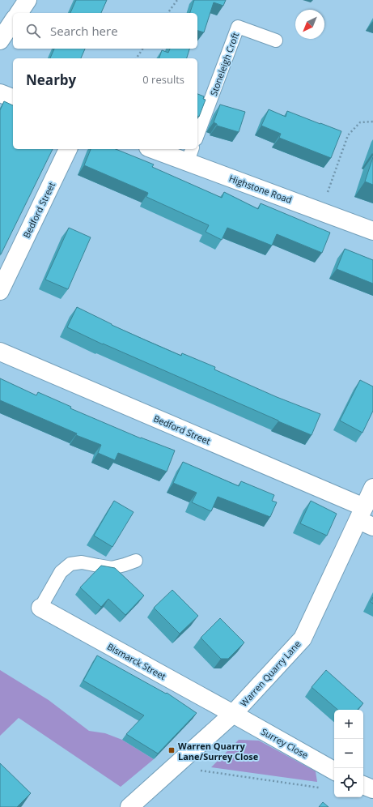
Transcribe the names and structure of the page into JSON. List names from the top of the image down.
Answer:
{
  "streets": {
    "street": [
      "Highstone Road",
      "Bedford Street",
      "Bismarck Street",
      "Warren Quarry Lane",
      "Surrey Close"
    ],
    "lane": ["Stoneleigh Croft"]
  },
  "crossings": [
    ["Bedford Street", "Warren Quarry Lane"],
    ["Bismarck Street", "Warren Quarry Lane"],
    ["Bismarck Street", "Surrey Close"],
    ["Warren Quarry Lane", "Surrey Close"]
  ],
  "places": {
    "transit": ["Warren Quarry Lane/Surrey Close"]
  },
  "north": "bottom left",
  "page": {
    "search": "Search here",
    "heading": ["Nearby", "0 results"],
    "map_buttons": ["+", "−"]
  }
}
